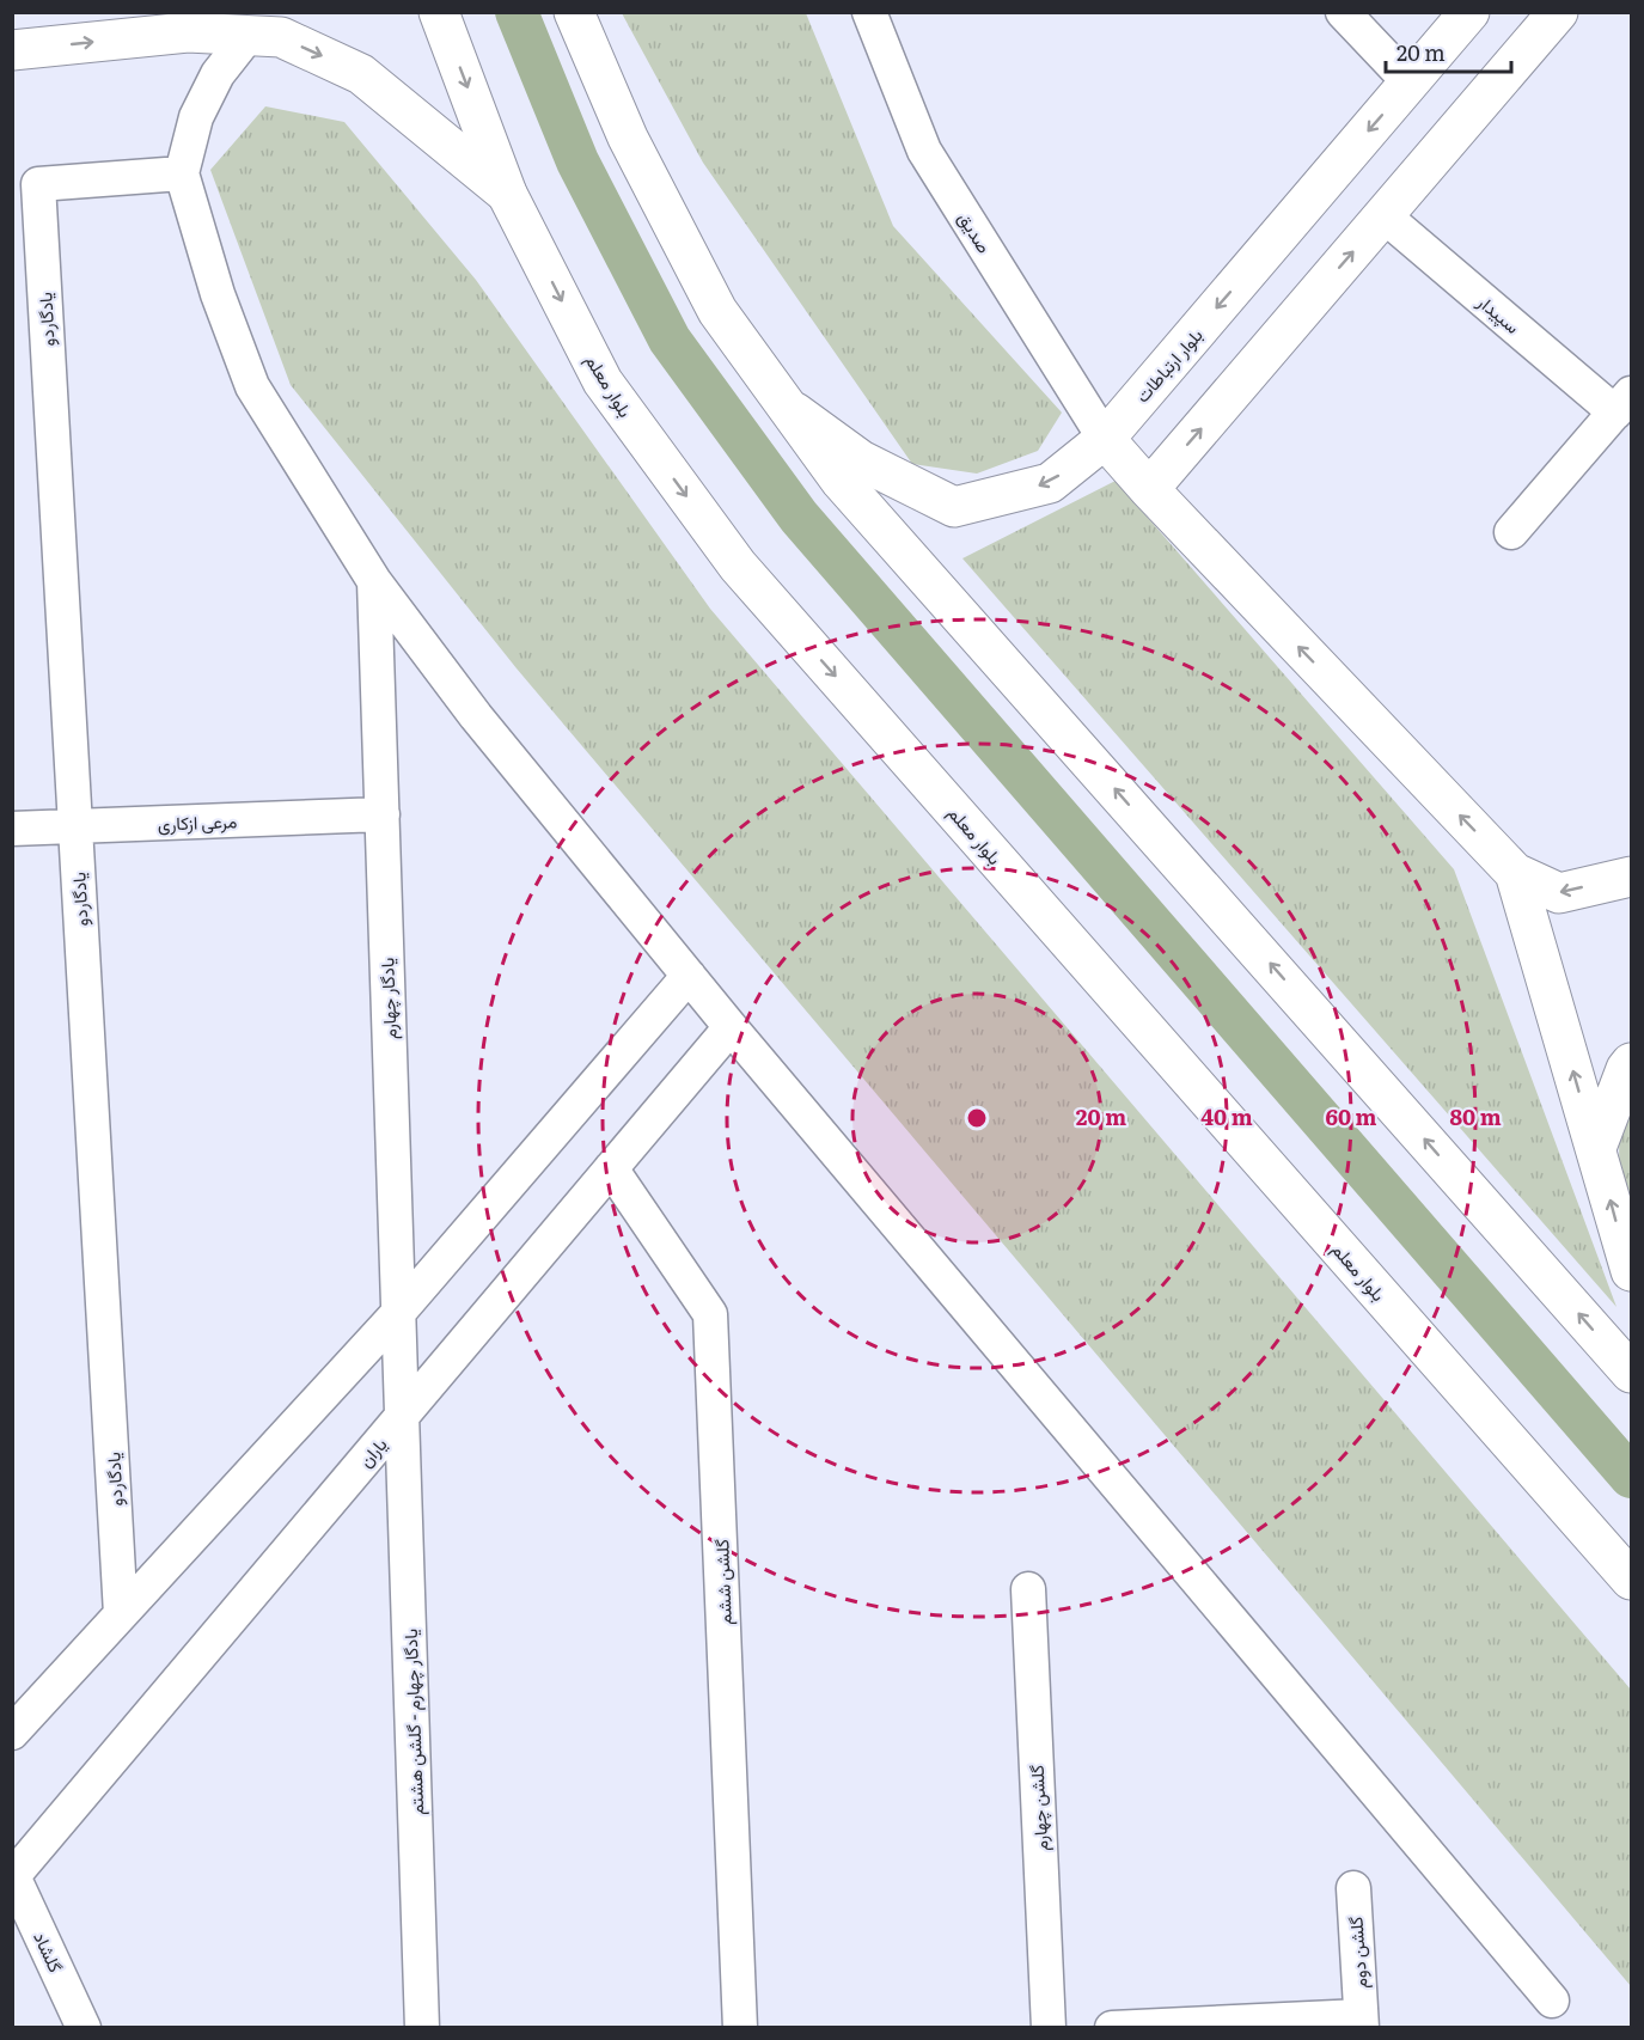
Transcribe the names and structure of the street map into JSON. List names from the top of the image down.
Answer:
{
  "streets": {
    "main road": ["بلوار ارتباطات", "بلوار معلم"],
    "street": [
      "صدیق",
      "سپیدار",
      "یادگار‌دو",
      "مرعی ازکاری",
      "یادگار چهارم",
      "یاران",
      "گلشن ششم",
      "یادگار چهارم - گلشن هشتم",
      "گلشن چهارم",
      "گلشاد",
      "گلشن دوم"
    ]
  },
  "crossings": [
    ["صدیق", "بلوار ارتباطات"],
    ["یادگار‌دو", "مرعی ازکاری"],
    ["مرعی ازکاری", "یادگار چهارم"],
    ["یادگار چهارم", "یاران"],
    ["یادگار چهارم", "یادگار چهارم - گلشن هشتم"],
    ["یاران", "گلشن ششم"],
    ["یاران", "یادگار چهارم - گلشن هشتم"],
    ["یاران", "گلشاد"]
  ],
  "scale_bar": "20 m",
  "rings": [
    "20 m",
    "40 m",
    "60 m",
    "80 m"
  ]
}
